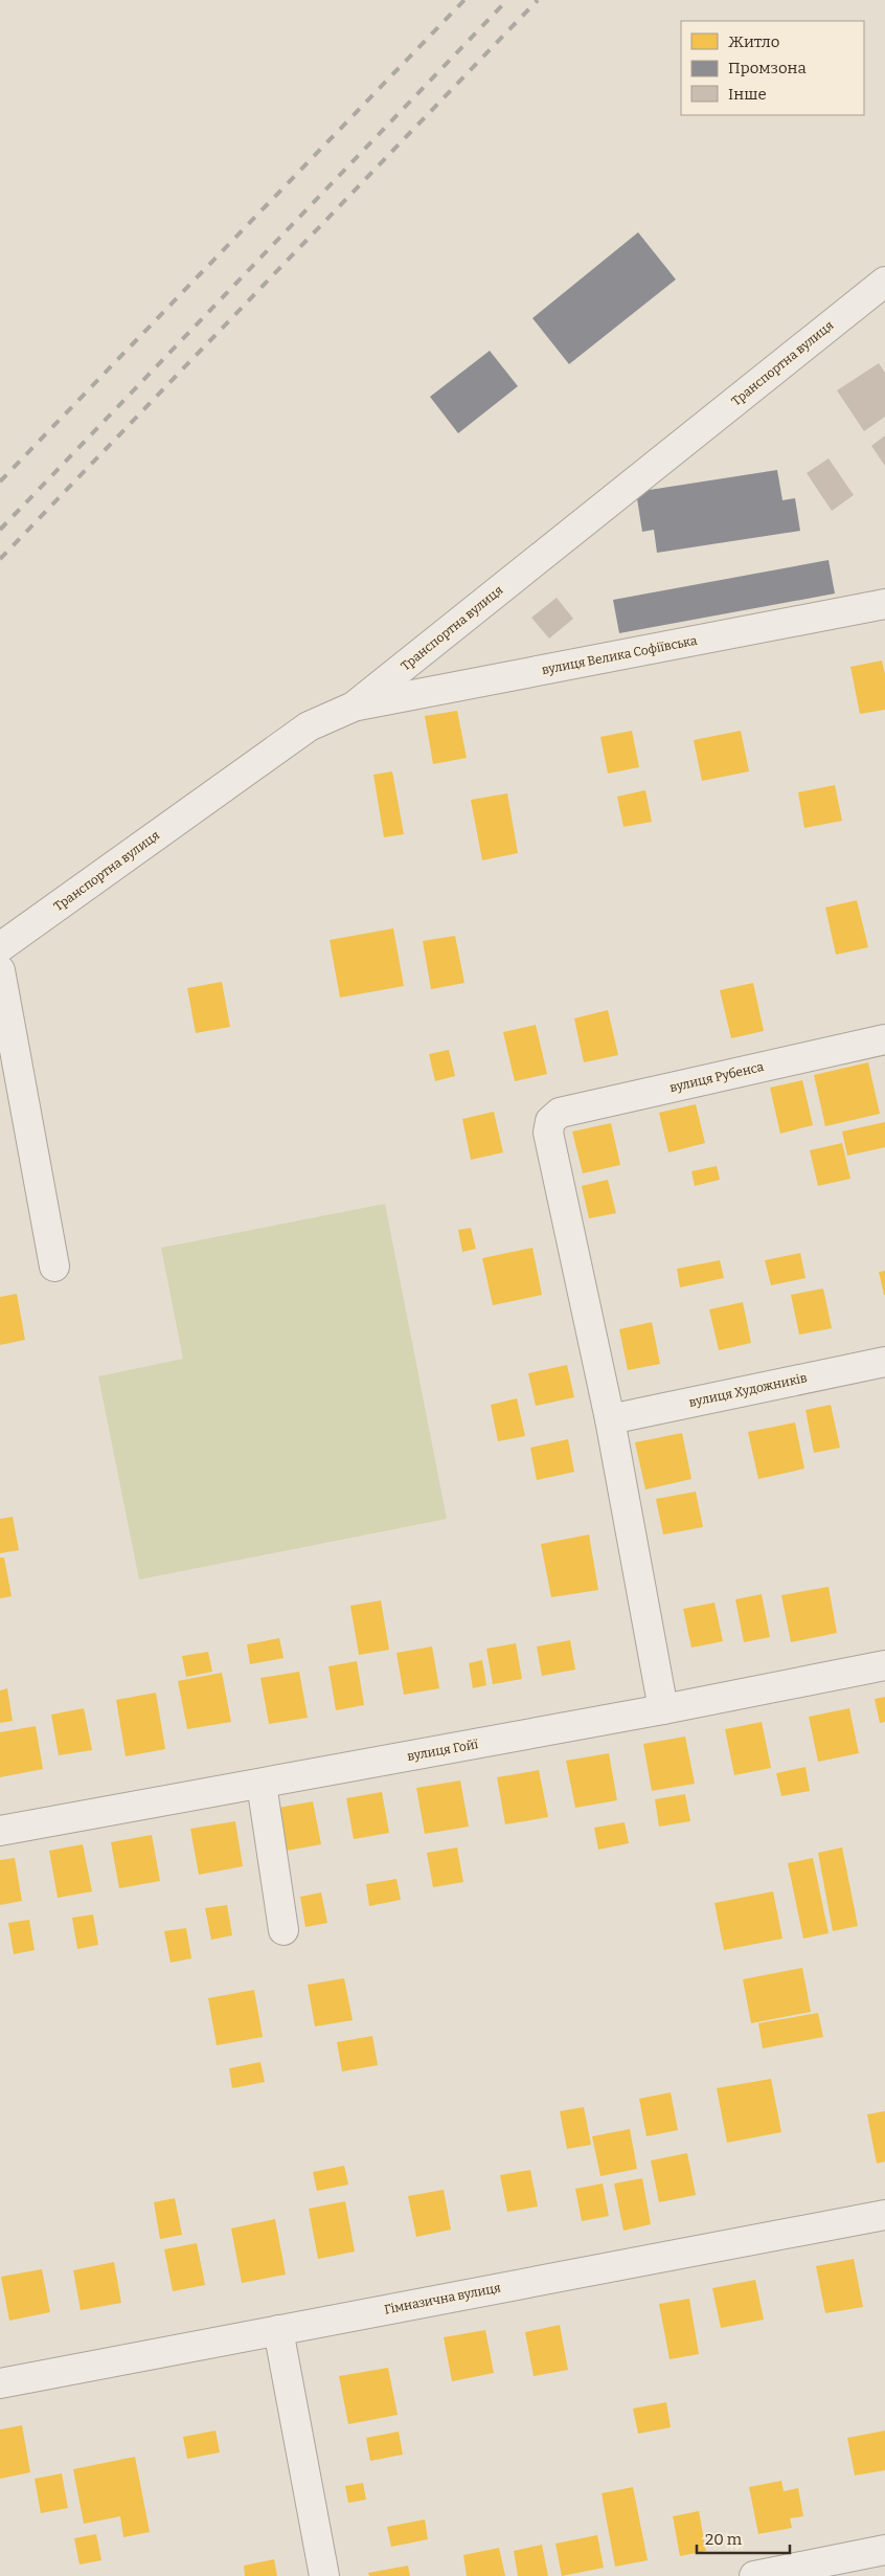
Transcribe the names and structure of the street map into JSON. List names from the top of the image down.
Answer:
{
  "streets": {
    "street": [
      "Транспортна вулиця",
      "вулиця Велика Софіївська",
      "вулиця Рубенса",
      "вулиця Художників",
      "вулиця Гойї",
      "Гімназична вулиця"
    ]
  },
  "crossings": [
    ["Транспортна вулиця", "вулиця Велика Софіївська"],
    ["вулиця Рубенса", "вулиця Художників"]
  ],
  "legend": ["Житло", "Промзона", "Інше"],
  "scale_bar": "20 m"
}
